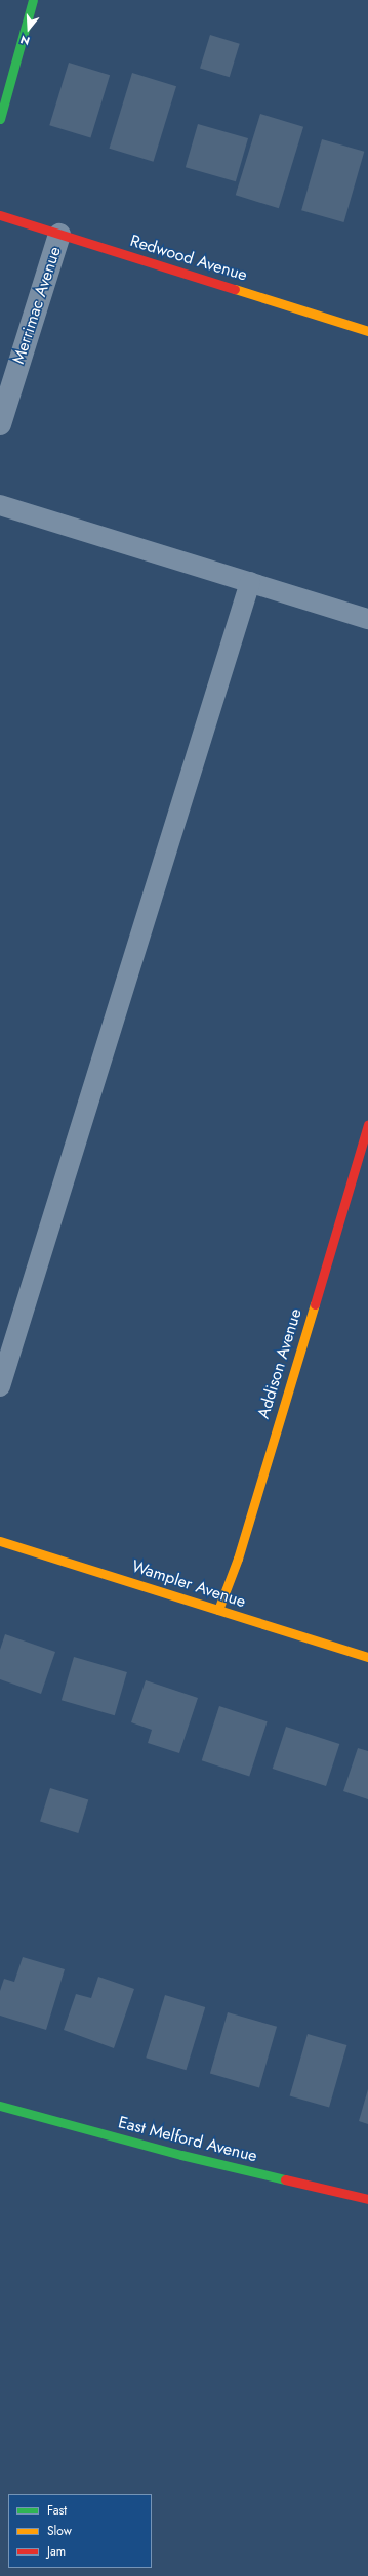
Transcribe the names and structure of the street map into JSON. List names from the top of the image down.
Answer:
{
  "streets": {
    "street": [
      "Redwood Avenue",
      "Merrimac Avenue",
      "Addison Avenue",
      "Wampler Avenue",
      "East Melford Avenue"
    ]
  },
  "crossings": [
    ["Redwood Avenue", "Merrimac Avenue"],
    ["Addison Avenue", "Wampler Avenue"]
  ],
  "legend": ["Fast", "Slow", "Jam"],
  "north": "bottom"
}
